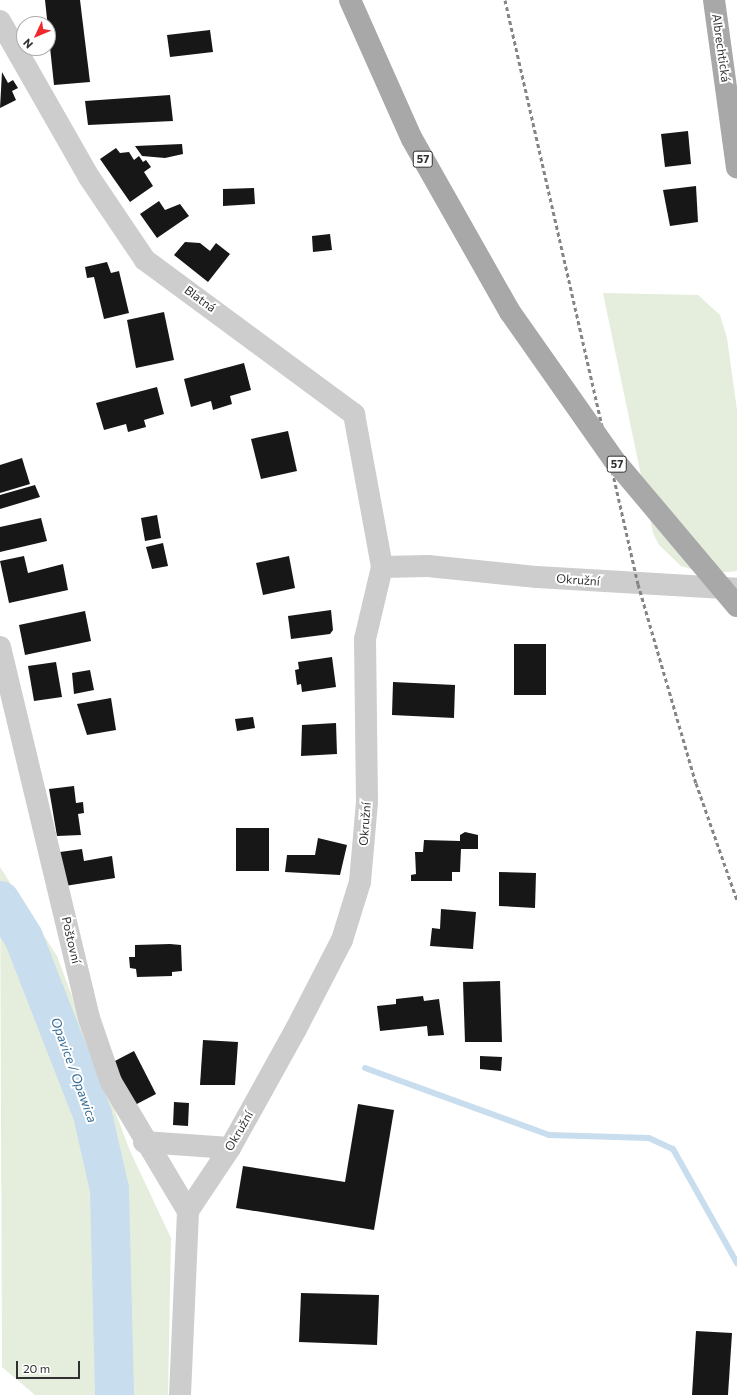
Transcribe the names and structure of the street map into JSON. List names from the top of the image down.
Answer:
{
  "streets": {
    "main road": ["Albrechtická", "57"],
    "street": ["Blatná", "Okružní", "Poštovní"]
  },
  "crossings": [
    ["Blatná", "Okružní"],
    ["Okružní", "Poštovní"]
  ],
  "water": ["Opavice / Opawica"],
  "scale_bar": "20 m",
  "north": "bottom left"
}
